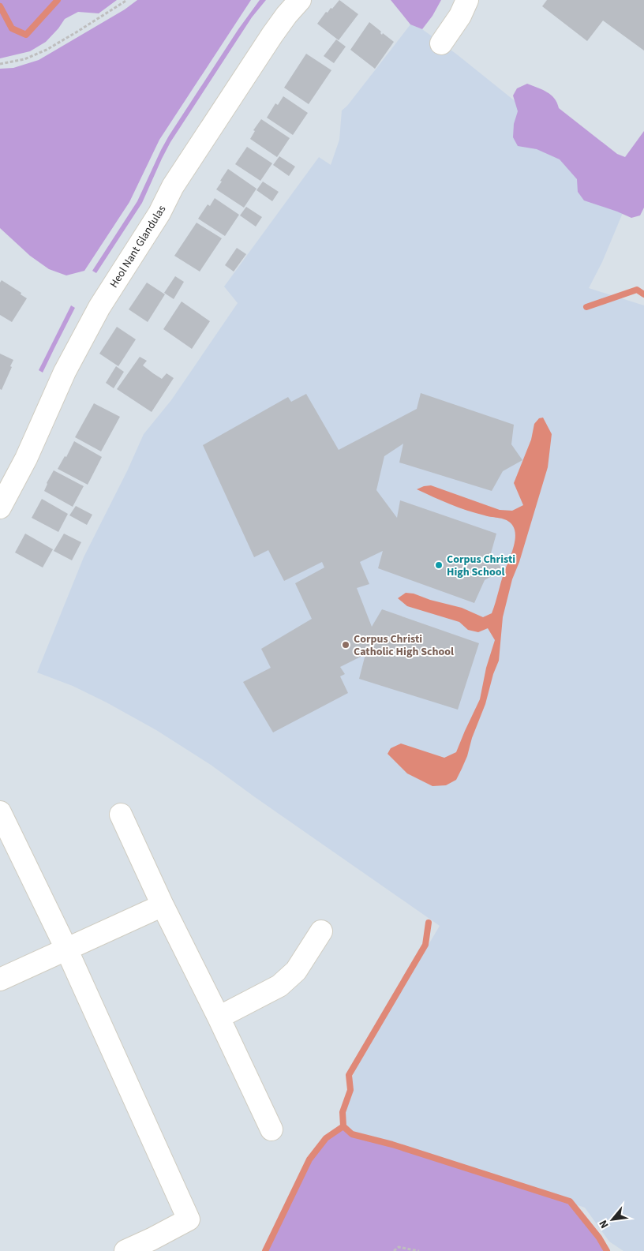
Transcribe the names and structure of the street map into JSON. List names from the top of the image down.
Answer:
{
  "streets": {
    "street": ["Heol Nant Glandulas"]
  },
  "places": ["Corpus Christi High School", "Corpus Christi Catholic High School"],
  "north": "bottom left"
}
